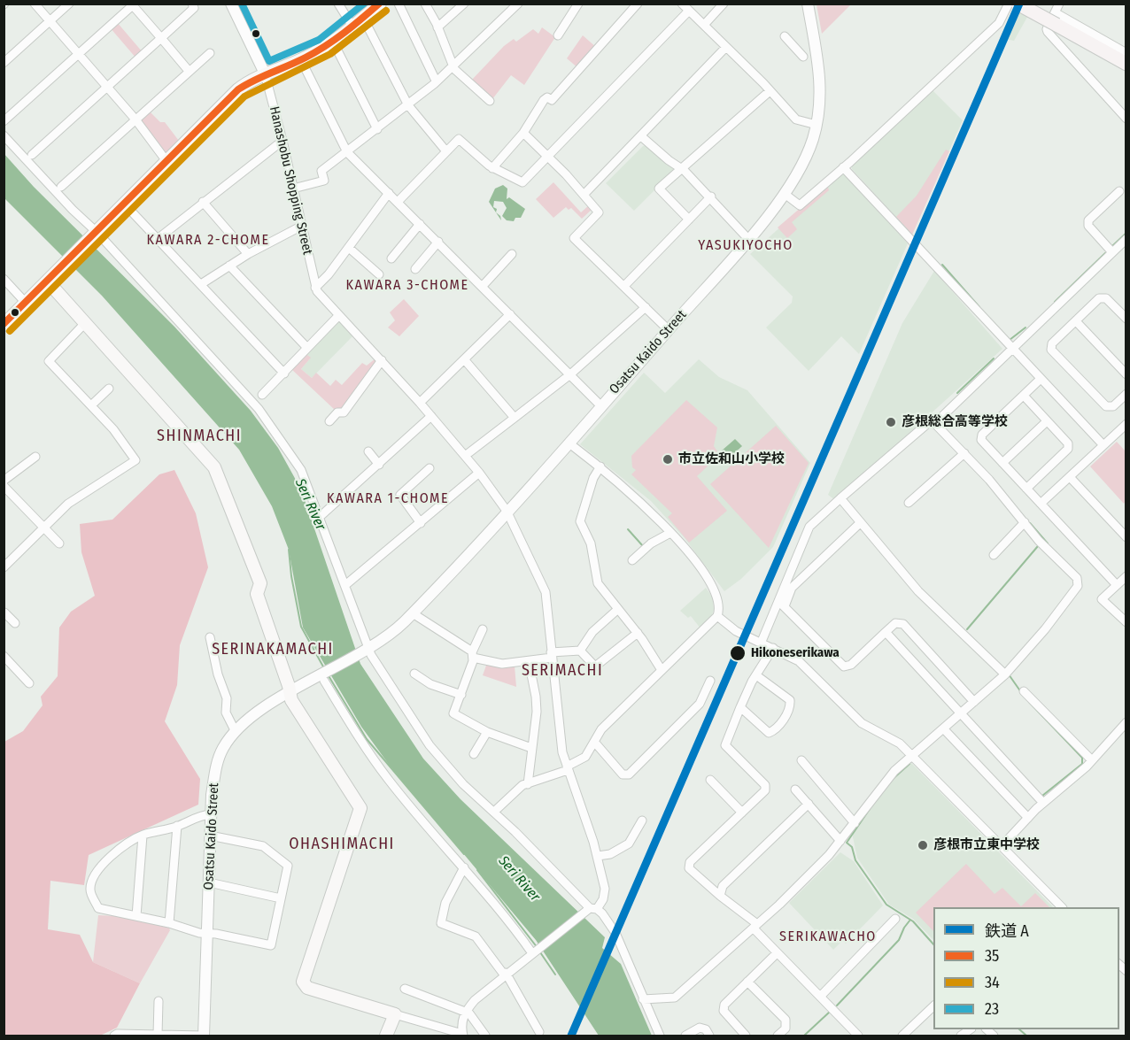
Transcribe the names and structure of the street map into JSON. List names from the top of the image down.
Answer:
{
  "streets": {
    "street": ["Hanashobu Shopping Street", "Osatsu Kaido Street"]
  },
  "districts": [
    "KAWARA 2-CHOME",
    "YASUKIYOCHO",
    "KAWARA 3-CHOME",
    "SHINMACHI",
    "KAWARA 1-CHOME",
    "SERINAKAMACHI",
    "SERIMACHI",
    "OHASHIMACHI",
    "SERIKAWACHO"
  ],
  "water": ["Seri River"],
  "places": [
    "彦根総合高等学校",
    "市立佐和山小学校",
    "Hikoneserikawa",
    "彦根市立東中学校"
  ],
  "lines": [
    "rail line A",
    "transit line 35",
    "transit line 23",
    "transit line 34"
  ],
  "legend": [
    "鉄道 A",
    "35",
    "34",
    "23"
  ]
}
